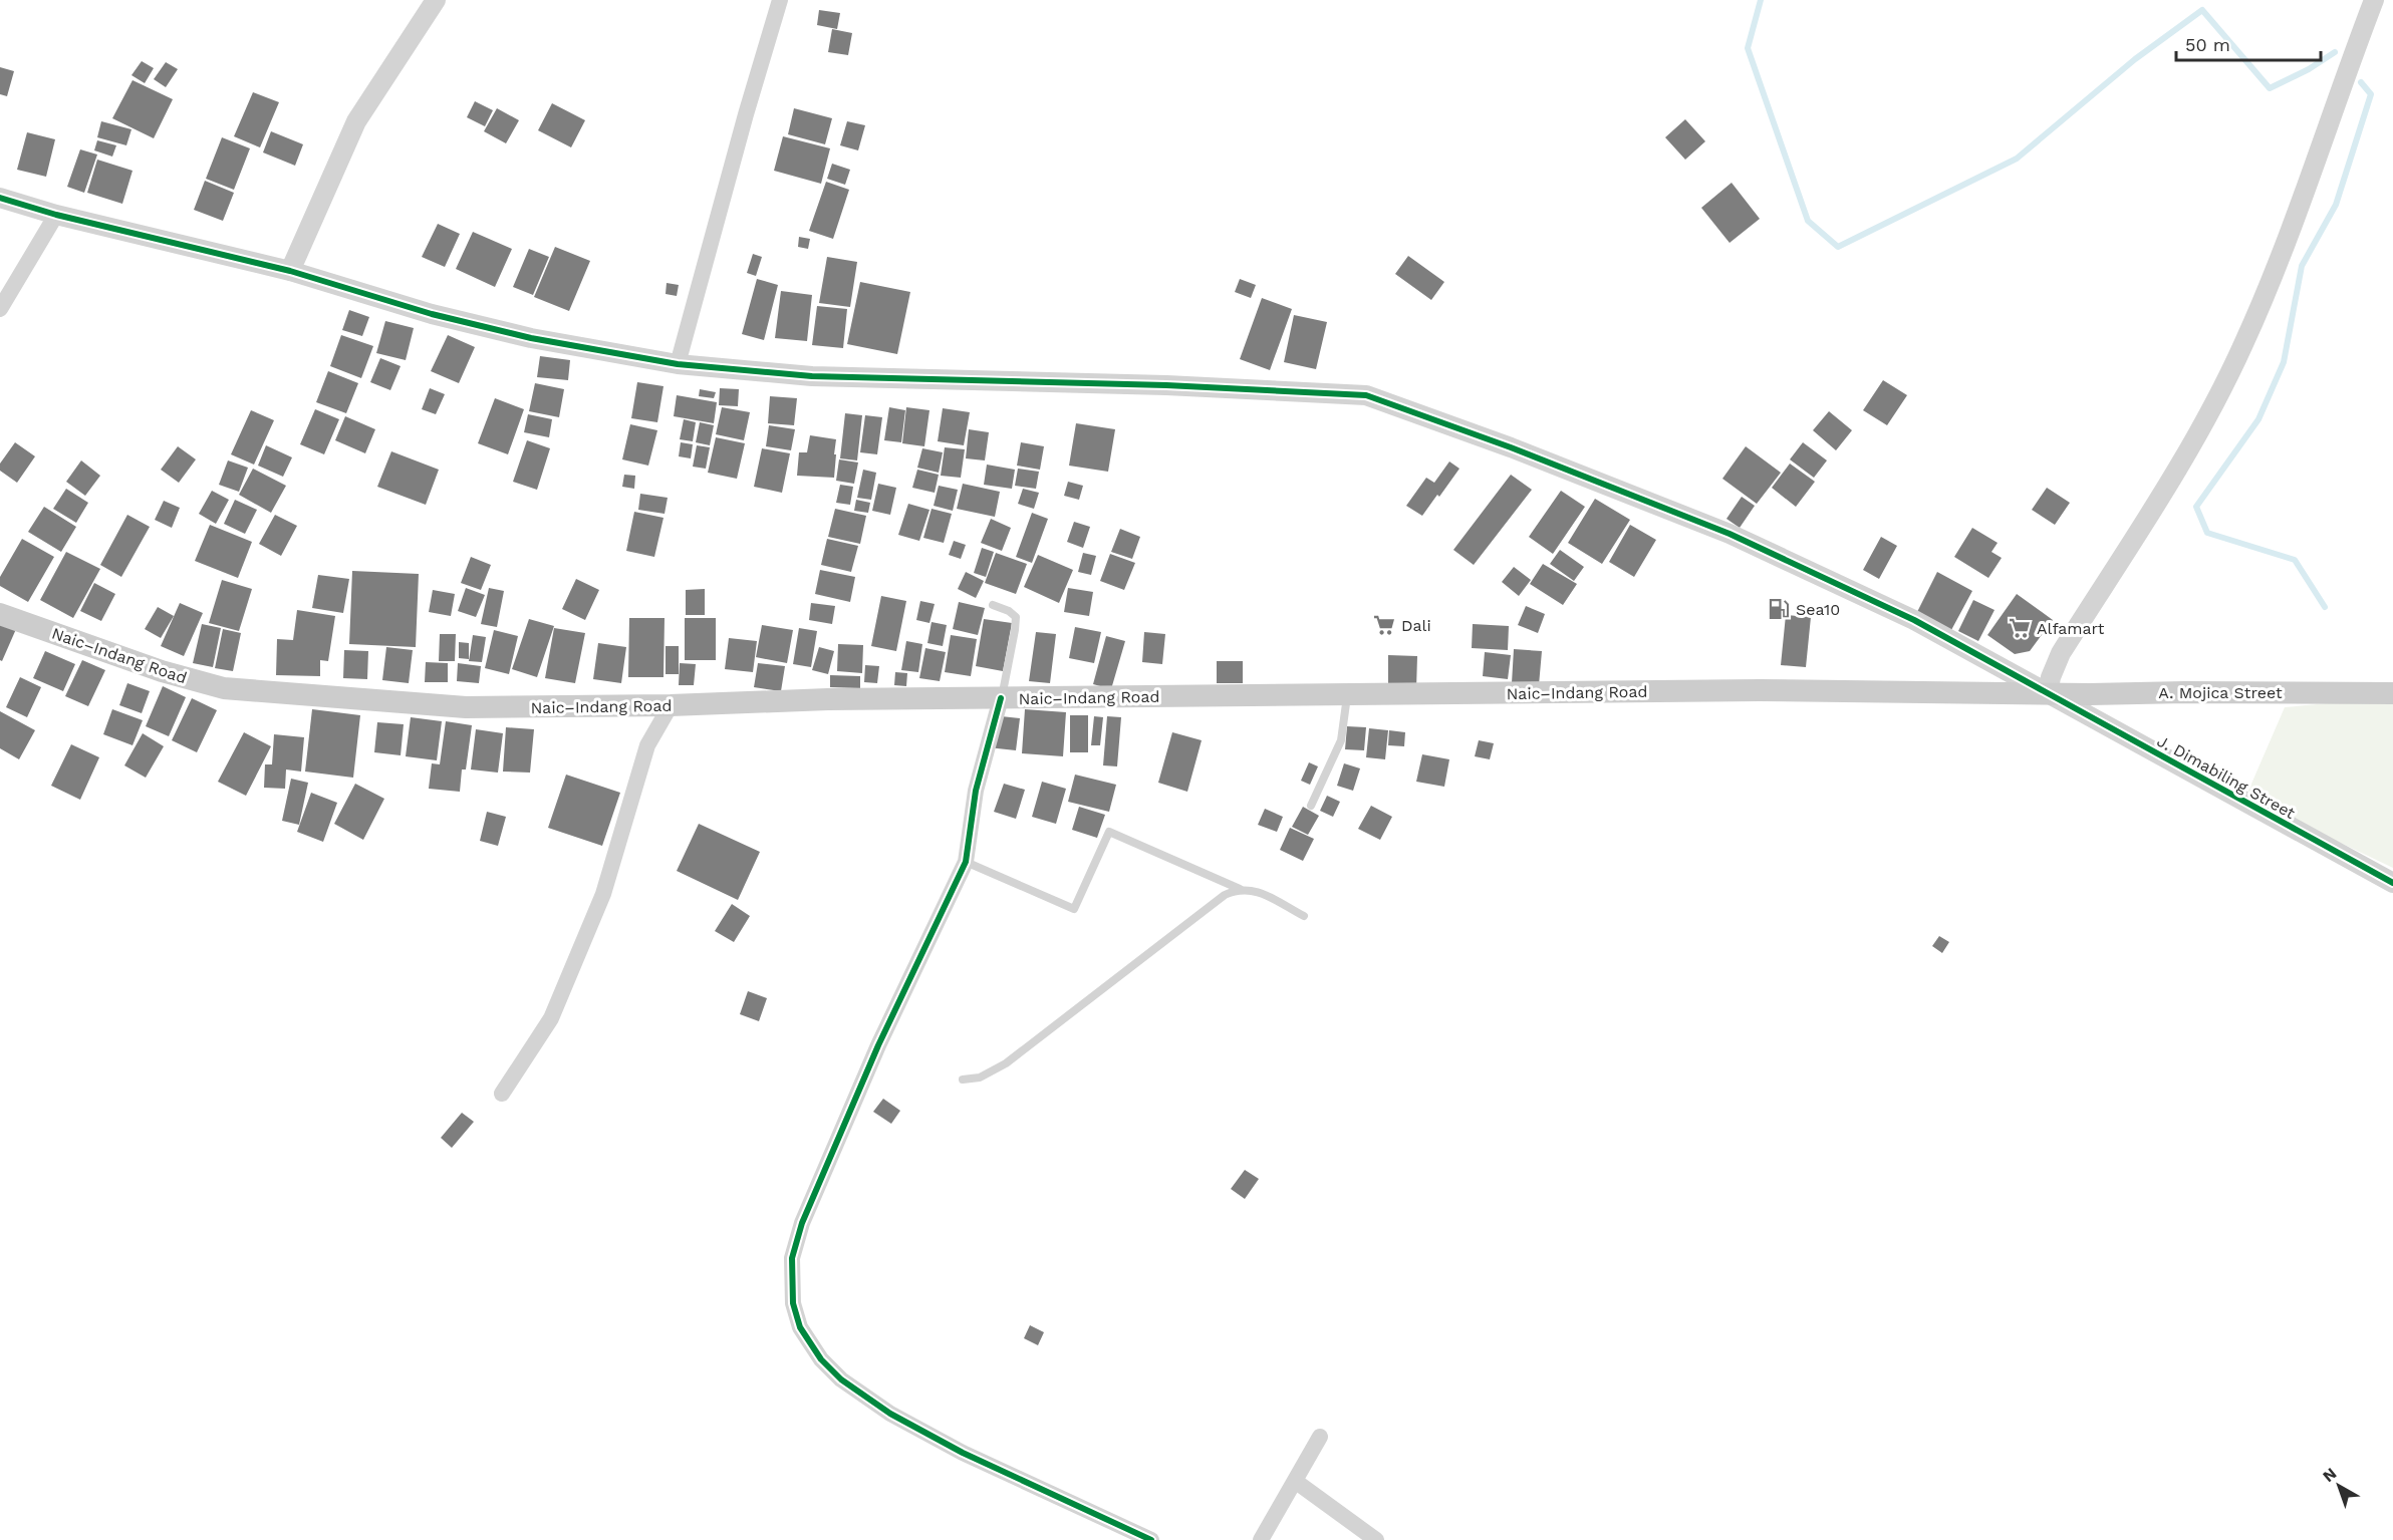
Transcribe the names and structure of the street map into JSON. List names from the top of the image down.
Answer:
{
  "streets": {
    "main road": ["Naic–Indang Road", "A. Mojica Street"],
    "street": ["J. Dimabiling Street"]
  },
  "crossings": [
    ["Naic–Indang Road", "A. Mojica Street"],
    ["Naic–Indang Road", "J. Dimabiling Street"],
    ["A. Mojica Street", "J. Dimabiling Street"]
  ],
  "places": {
    "fuel station": ["Sea10"],
    "supermarket": ["Dali", "Alfamart"]
  },
  "scale_bar": "50 m",
  "north": "top left"
}
